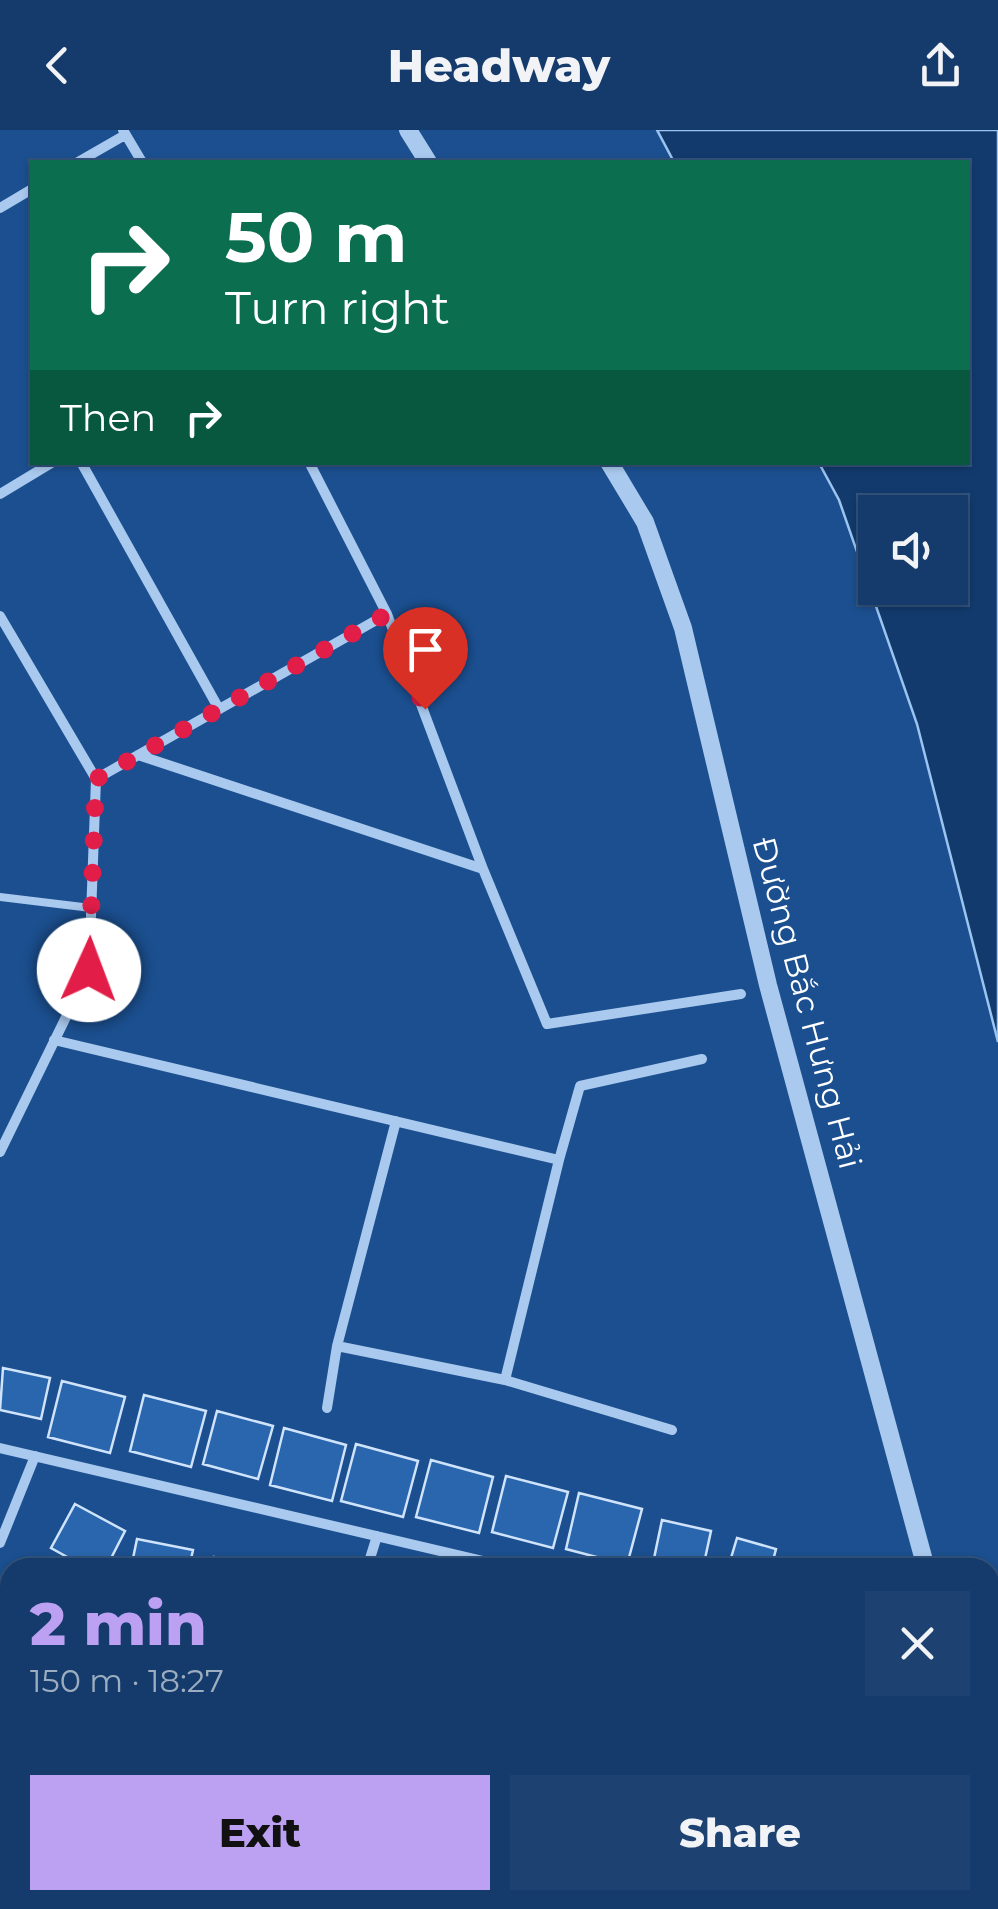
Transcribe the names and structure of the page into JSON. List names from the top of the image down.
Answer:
{
  "streets": {
    "street": ["Đường Bắc Hưng Hải"]
  },
  "page": {
    "header": "Headway",
    "turn": ["50 m", "Turn right"],
    "then": "Then",
    "heading": ["2 min", "150 m · 18:27"],
    "buttons": ["Exit", "Share"]
  }
}
